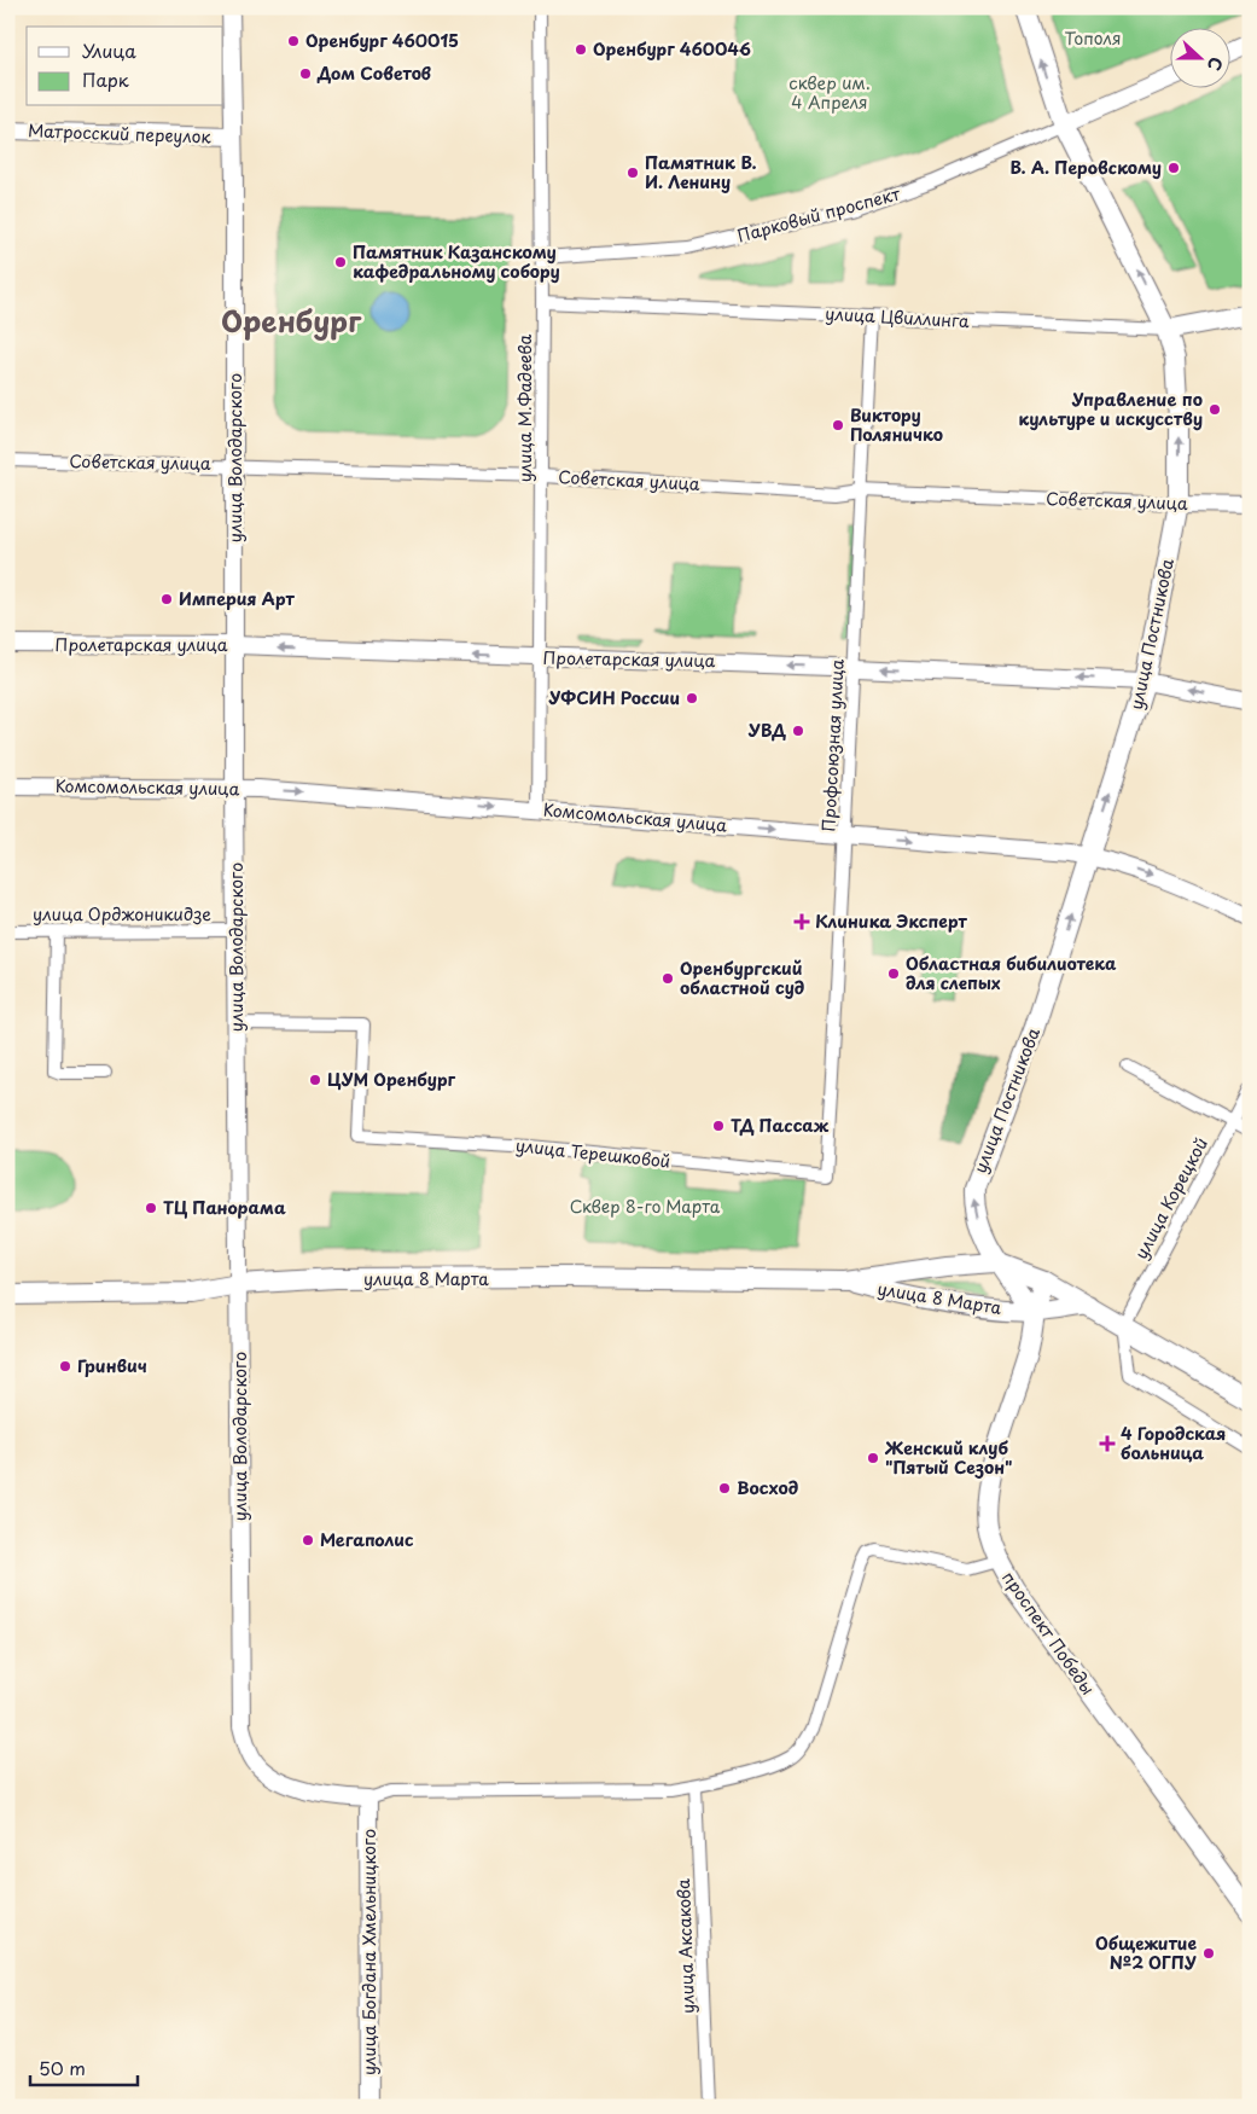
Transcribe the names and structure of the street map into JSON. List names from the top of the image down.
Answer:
{
  "streets": {
    "main road": [
      "Матросский переулок",
      "Парковый проспект",
      "улица Цвиллинга",
      "улица Володарского",
      "Советская улица",
      "улица Постникова",
      "Пролетарская улица",
      "Комсомольская улица",
      "улица 8 Марта",
      "проспект Победы",
      "улица Богдана Хмельницкого"
    ],
    "street": [
      "улица М.Фадеева",
      "Профсоюзная улица",
      "улица Орджоникидзе",
      "улица Терешковой",
      "улица Корецкой",
      "улица Аксакова"
    ]
  },
  "crossings": [
    ["Матросский переулок", "улица Володарского"],
    ["Парковый проспект", "улица М.Фадеева"],
    ["Парковый проспект", "улица Постникова"],
    ["улица Цвиллинга", "улица М.Фадеева"],
    ["улица Цвиллинга", "улица Постникова"],
    ["улица Цвиллинга", "Профсоюзная улица"],
    ["улица М.Фадеева", "Советская улица"],
    ["улица М.Фадеева", "Пролетарская улица"],
    ["улица М.Фадеева", "Комсомольская улица"],
    ["улица Володарского", "Советская улица"],
    ["улица Володарского", "Пролетарская улица"],
    ["улица Володарского", "Комсомольская улица"],
    ["улица Володарского", "улица Орджоникидзе"],
    ["улица Володарского", "улица Терешковой"],
    ["улица Володарского", "улица 8 Марта"],
    ["улица Володарского", "улица Богдана Хмельницкого"],
    ["Советская улица", "улица Постникова"],
    ["Советская улица", "Профсоюзная улица"],
    ["улица Постникова", "Пролетарская улица"],
    ["улица Постникова", "Комсомольская улица"],
    ["улица Постникова", "улица 8 Марта"],
    ["Пролетарская улица", "Профсоюзная улица"],
    ["Профсоюзная улица", "Комсомольская улица"],
    ["Профсоюзная улица", "улица Терешковой"],
    ["улица 8 Марта", "проспект Победы"]
  ],
  "one_way": ["улица Постникова", "Пролетарская улица", "Комсомольская улица"],
  "districts": ["Оренбург"],
  "parks": ["Тополя", "сквер им. 4 Апреля", "Сквер 8-го Марта"],
  "places": {
    "other": [
      "Оренбург 460015",
      "Оренбург 460046",
      "Дом Советов",
      "В. А. Перовскому",
      "Памятник В. И. Ленину",
      "Памятник Казанскому кафедральному собору",
      "Управление по культуре и искусству",
      "Виктору Поляничко",
      "Империя Арт",
      "УФСИН России",
      "УВД",
      "Областная бибилиотека для слепых",
      "Оренбургский областной суд",
      "ЦУМ Оренбург",
      "ТД Пассаж",
      "ТЦ Панорама",
      "Гринвич",
      "Женский клуб \"Пятый Сезон\"",
      "Восход",
      "Мегаполис",
      "Общежитие №2 ОГПУ"
    ],
    "health": ["Клиника Эксперт", "4 Городская больница"]
  },
  "legend": ["Улица", "Парк"],
  "scale_bar": "50 m",
  "north": "right"
}
